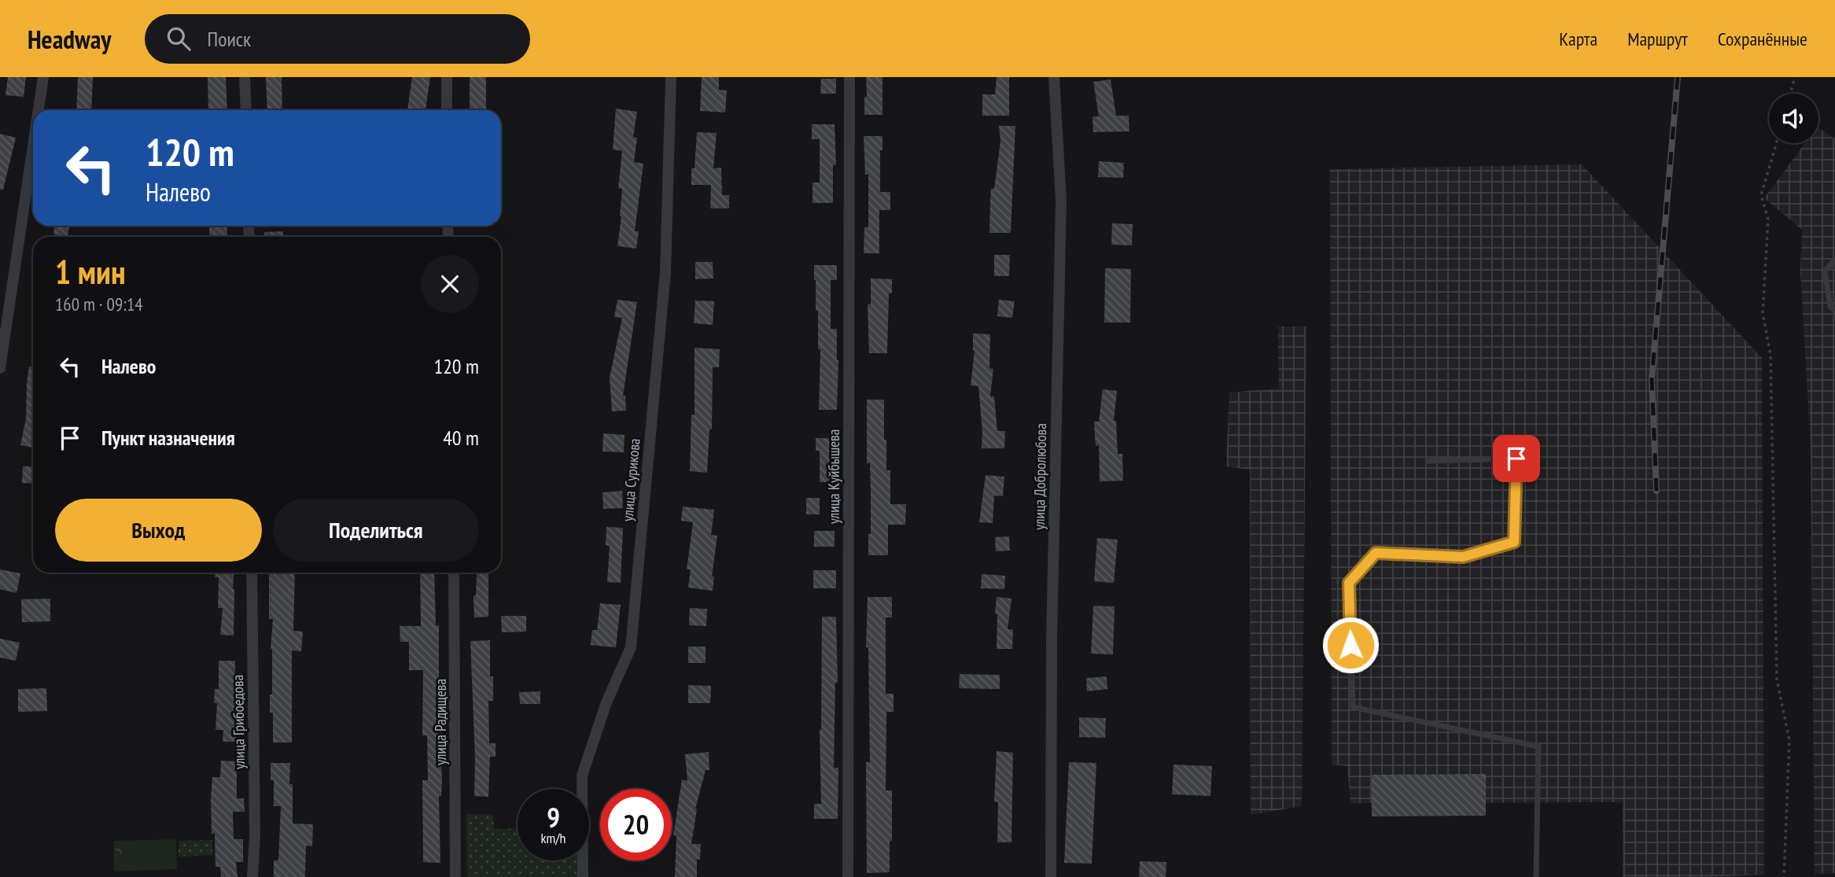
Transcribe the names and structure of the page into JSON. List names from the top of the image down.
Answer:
{
  "streets": {
    "street": [
      "улица Куйбышева",
      "улица Добролюбова",
      "улица Сурикова",
      "улица Грибоедова",
      "улица Радищева"
    ]
  },
  "page": {
    "header": "Headway",
    "search": "Поиск",
    "nav": ["Карта", "Маршрут", "Сохранённые"],
    "turn": ["120 m", "Налево"],
    "heading": ["1 мин", "160 m · 09:14"],
    "list": [
      {
        "name": "Налево",
        "value": "120 m"
      },
      {
        "name": "Пункт назначения",
        "value": "40 m"
      }
    ],
    "buttons": ["Выход", "Поделиться"],
    "speed": "9 km/h",
    "limit": "20"
  }
}
